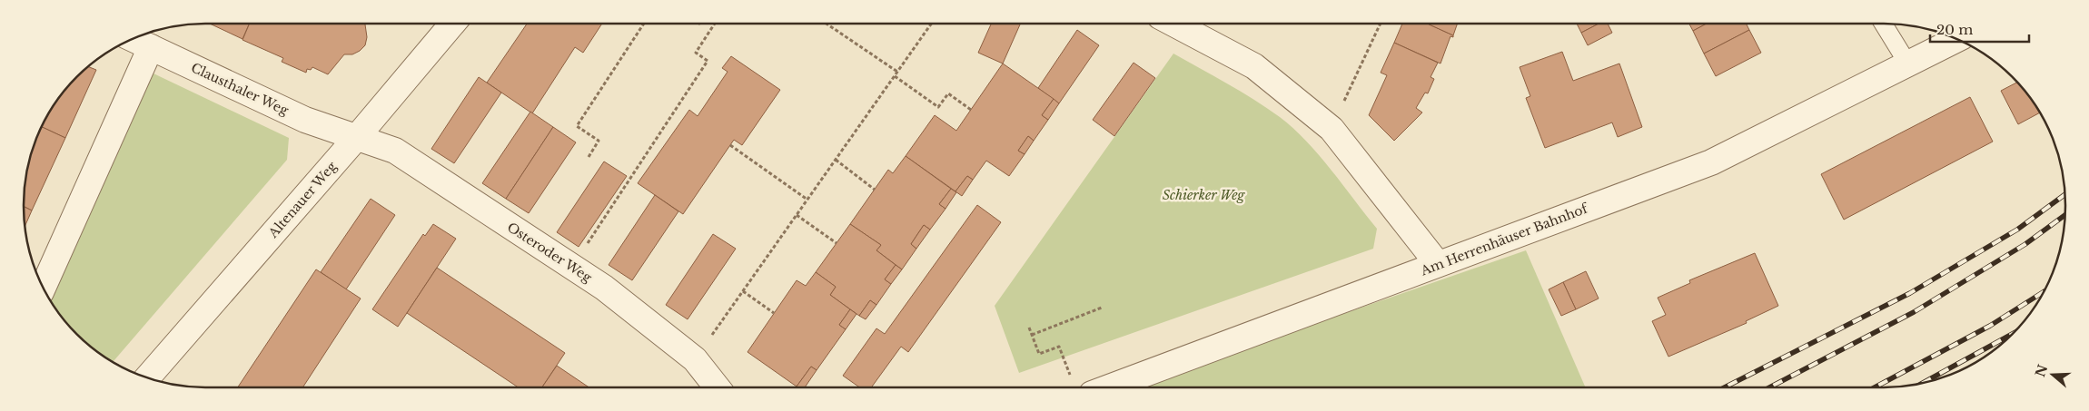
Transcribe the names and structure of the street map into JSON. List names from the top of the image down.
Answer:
{
  "streets": {
    "street": [
      "Clausthaler Weg",
      "Altenauer Weg",
      "Am Herrenhäuser Bahnhof",
      "Osteroder Weg"
    ]
  },
  "crossings": [
    ["Clausthaler Weg", "Altenauer Weg"],
    ["Clausthaler Weg", "Osteroder Weg"],
    ["Altenauer Weg", "Osteroder Weg"]
  ],
  "parks": ["Schierker Weg"],
  "scale_bar": "20 m",
  "north": "left"
}
